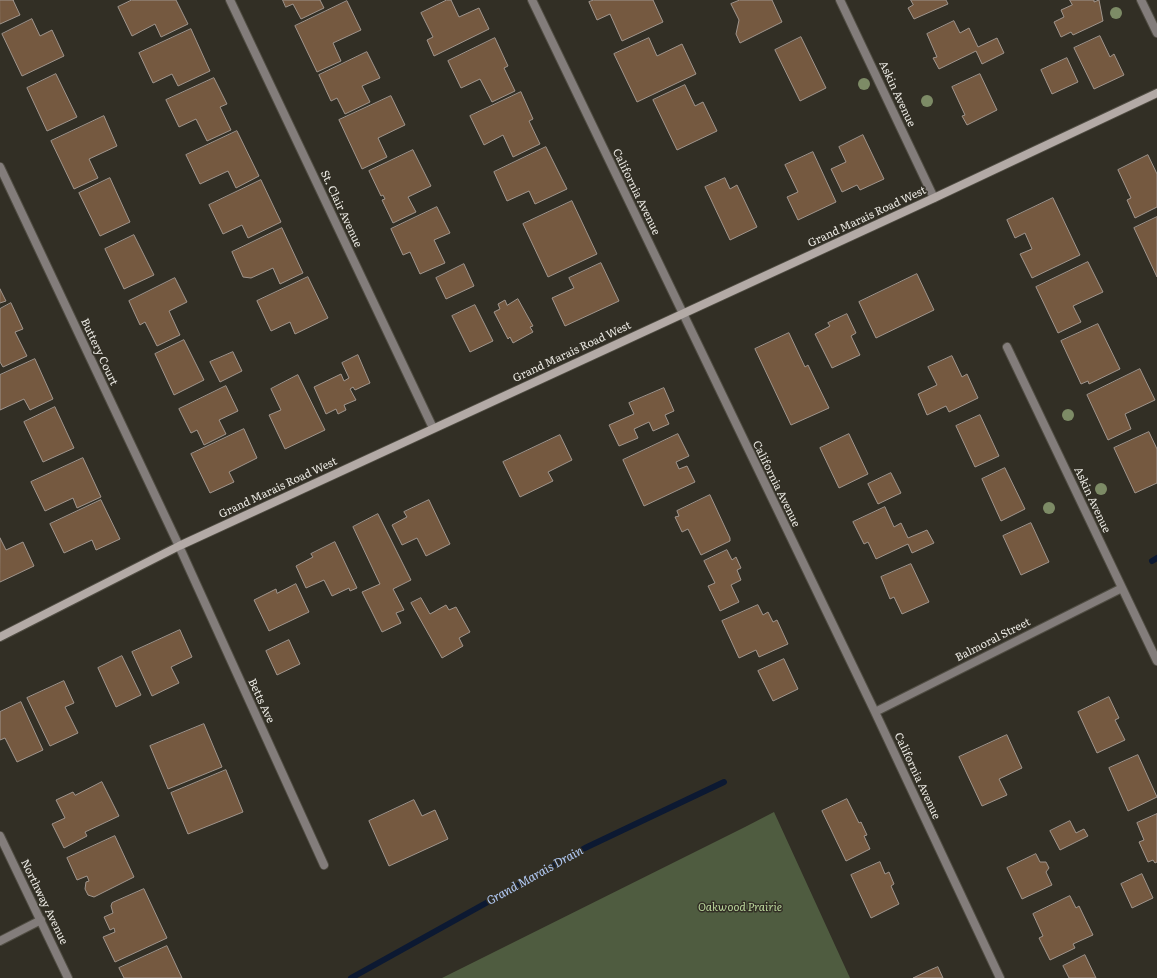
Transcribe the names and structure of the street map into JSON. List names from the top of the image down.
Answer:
{
  "streets": {
    "street": [
      "Askin Avenue",
      "California Avenue",
      "St. Clair Avenue",
      "Grand Marais Road West",
      "Buttery Court",
      "Balmoral Street",
      "Betts Ave",
      "Northway Avenue"
    ]
  },
  "crossings": [
    ["Askin Avenue", "Grand Marais Road West"],
    ["Askin Avenue", "Balmoral Street"],
    ["California Avenue", "Grand Marais Road West"],
    ["California Avenue", "Balmoral Street"],
    ["St. Clair Avenue", "Grand Marais Road West"],
    ["Grand Marais Road West", "Buttery Court"],
    ["Grand Marais Road West", "Betts Ave"],
    ["Buttery Court", "Betts Ave"]
  ],
  "water": ["Grand Marais Drain"],
  "parks": ["Oakwood Prairie"]
}
